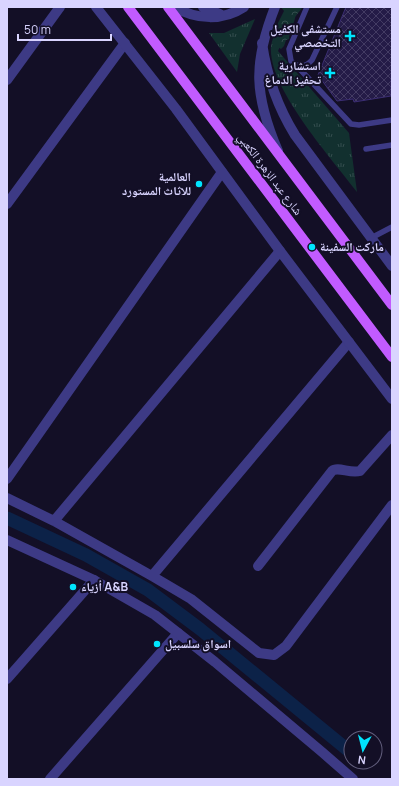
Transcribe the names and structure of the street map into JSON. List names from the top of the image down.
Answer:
{
  "streets": {
    "main road": ["شارع عبد الزهرة الكعبي"]
  },
  "places": {
    "health": ["مستشفى الكفيل التخصصي", "استشارية تحفيز الدماغ"],
    "other": [
      "العالمية للاثاث المستورد",
      "ماركت السفينة",
      "أزياء A&B",
      "اسواق سلسبيل"
    ]
  },
  "scale_bar": "50 m",
  "north": "bottom"
}
